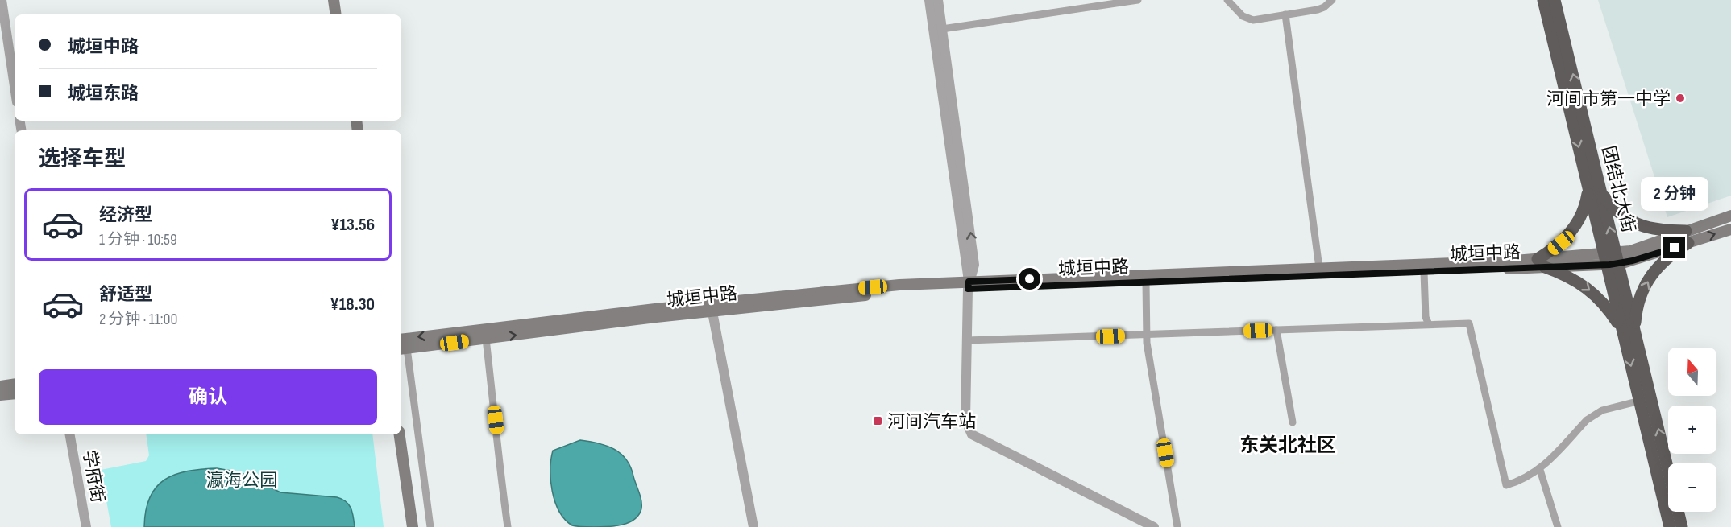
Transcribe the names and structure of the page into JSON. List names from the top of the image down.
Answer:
{
  "streets": {
    "highway": ["团结北大街"],
    "main road": ["城垣中路"],
    "street": ["学府街"]
  },
  "crossings": [
    ["团结北大街", "城垣中路"]
  ],
  "districts": ["东关北社区"],
  "parks": ["瀛海公园"],
  "places": {
    "other": ["河间市第一中学"],
    "transit": ["河间汽车站"]
  },
  "north": "top",
  "page": {
    "banner": ["城垣中路", "城垣东路"],
    "heading": "选择车型",
    "bubble": "2 分钟",
    "list": [
      {
        "name": "经济型",
        "note": "1 分钟 · 10:59",
        "value": "¥13.56"
      },
      {
        "name": "舒适型",
        "note": "2 分钟 · 11:00",
        "value": "¥18.30"
      }
    ],
    "map_buttons": ["+", "−"],
    "buttons": "确认"
  }
}
